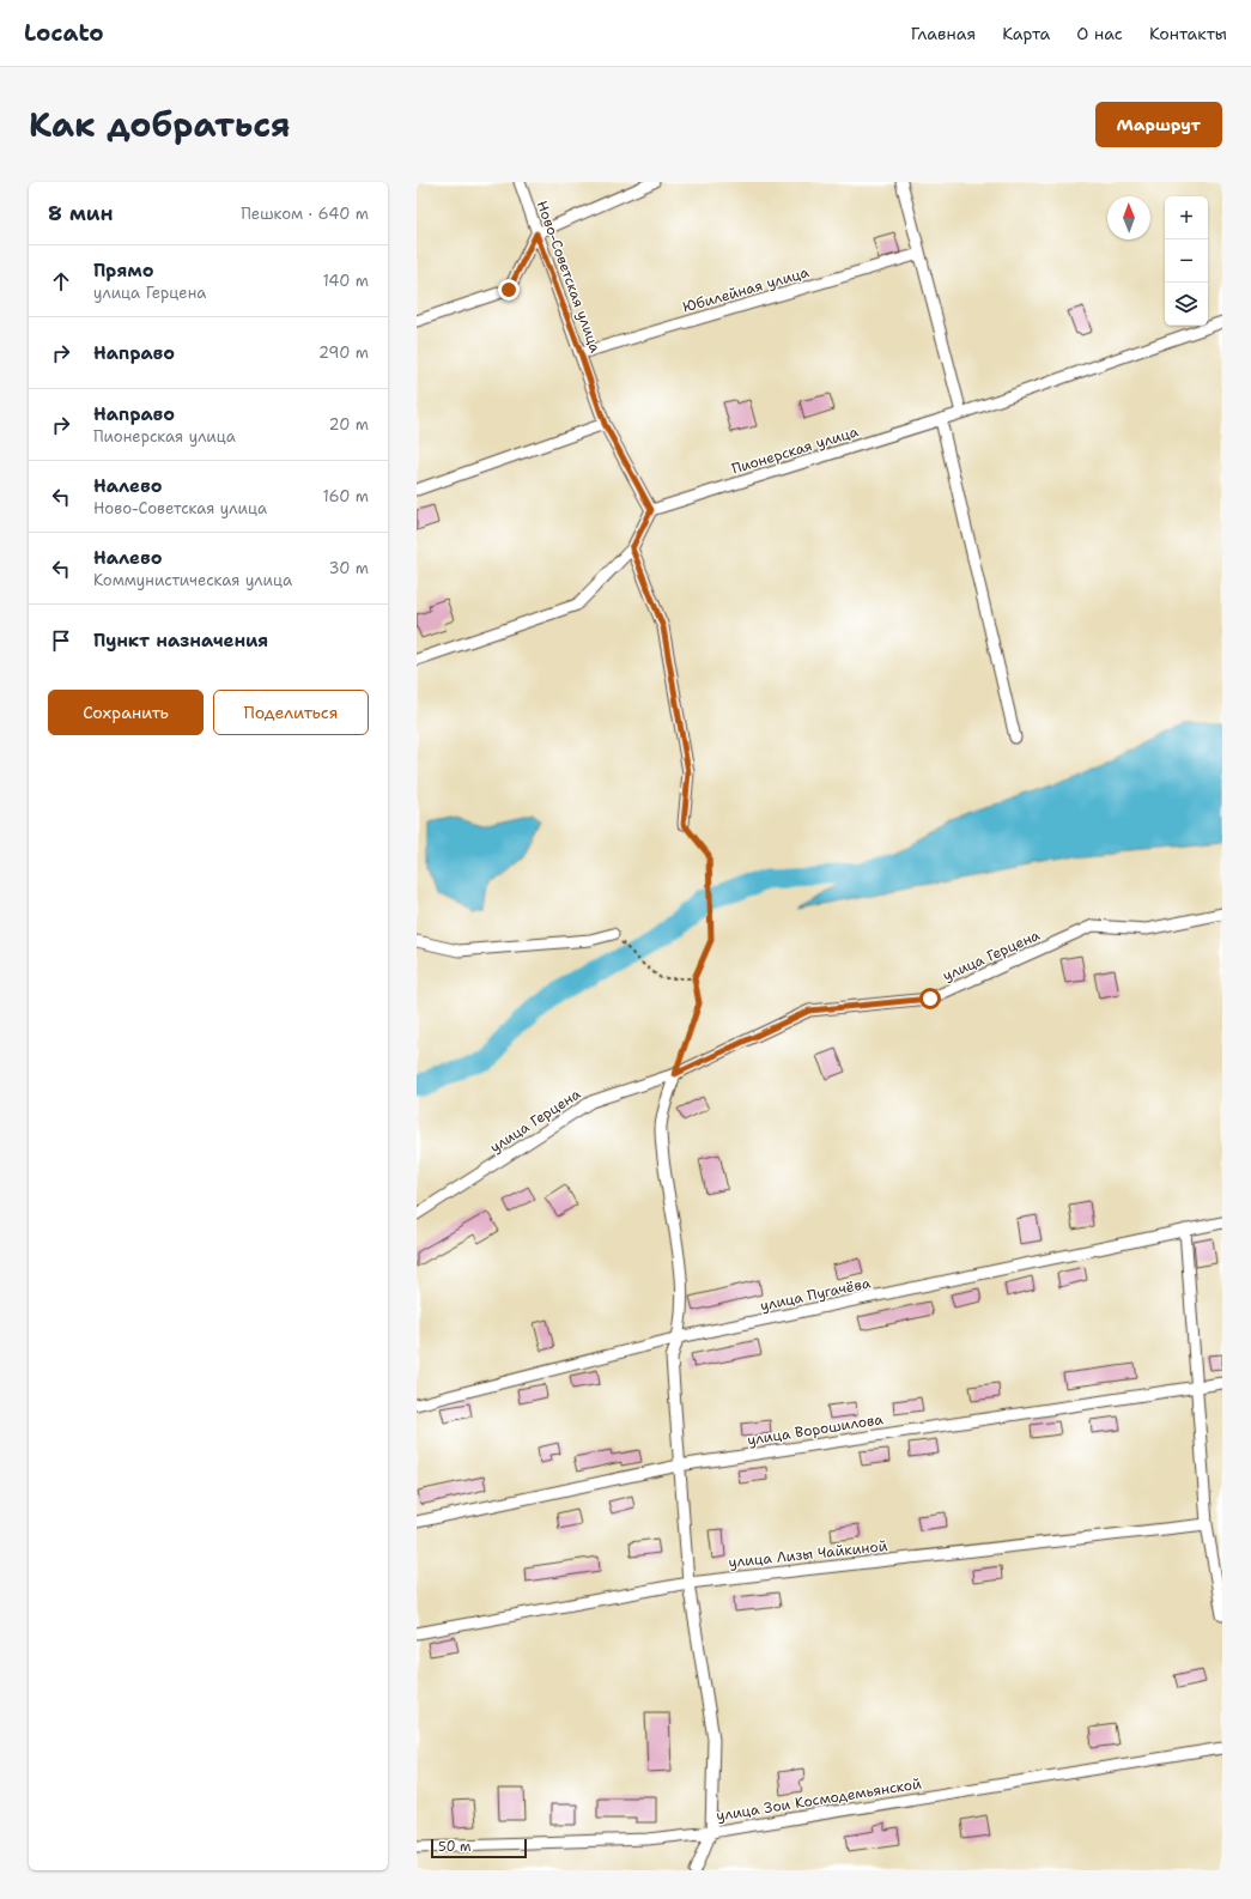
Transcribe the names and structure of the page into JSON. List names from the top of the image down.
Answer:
{
  "streets": {
    "street": [
      "Ново-Советская улица",
      "Юбилейная улица",
      "Пионерская улица",
      "улица Герцена",
      "улица Пугачёва",
      "улица Ворошилова",
      "улица Лизы Чайкиной",
      "улица Зои Космодемьянской"
    ]
  },
  "crossings": [
    ["Ново-Советская улица", "Юбилейная улица"],
    ["Ново-Советская улица", "Пионерская улица"]
  ],
  "scale_bar": "50 m",
  "north": "top",
  "page": {
    "header": "Locato",
    "nav": [
      "Главная",
      "Карта",
      "О нас",
      "Контакты"
    ],
    "title": "Как добраться",
    "buttons": [
      "Маршрут",
      ["Сохранить", "Поделиться"]
    ],
    "heading": ["8 мин", "Пешком · 640 m"],
    "map_buttons": ["+", "−"],
    "list": [
      ["Прямо", "улица Герцена", "140 m"],
      ["Направо", "290 m"],
      ["Направо", "Пионерская улица", "20 m"],
      ["Налево", "Ново-Советская улица", "160 m"],
      ["Налево", "Коммунистическая улица", "30 m"],
      "Пункт назначения"
    ],
    "scale": "50 m"
  }
}
